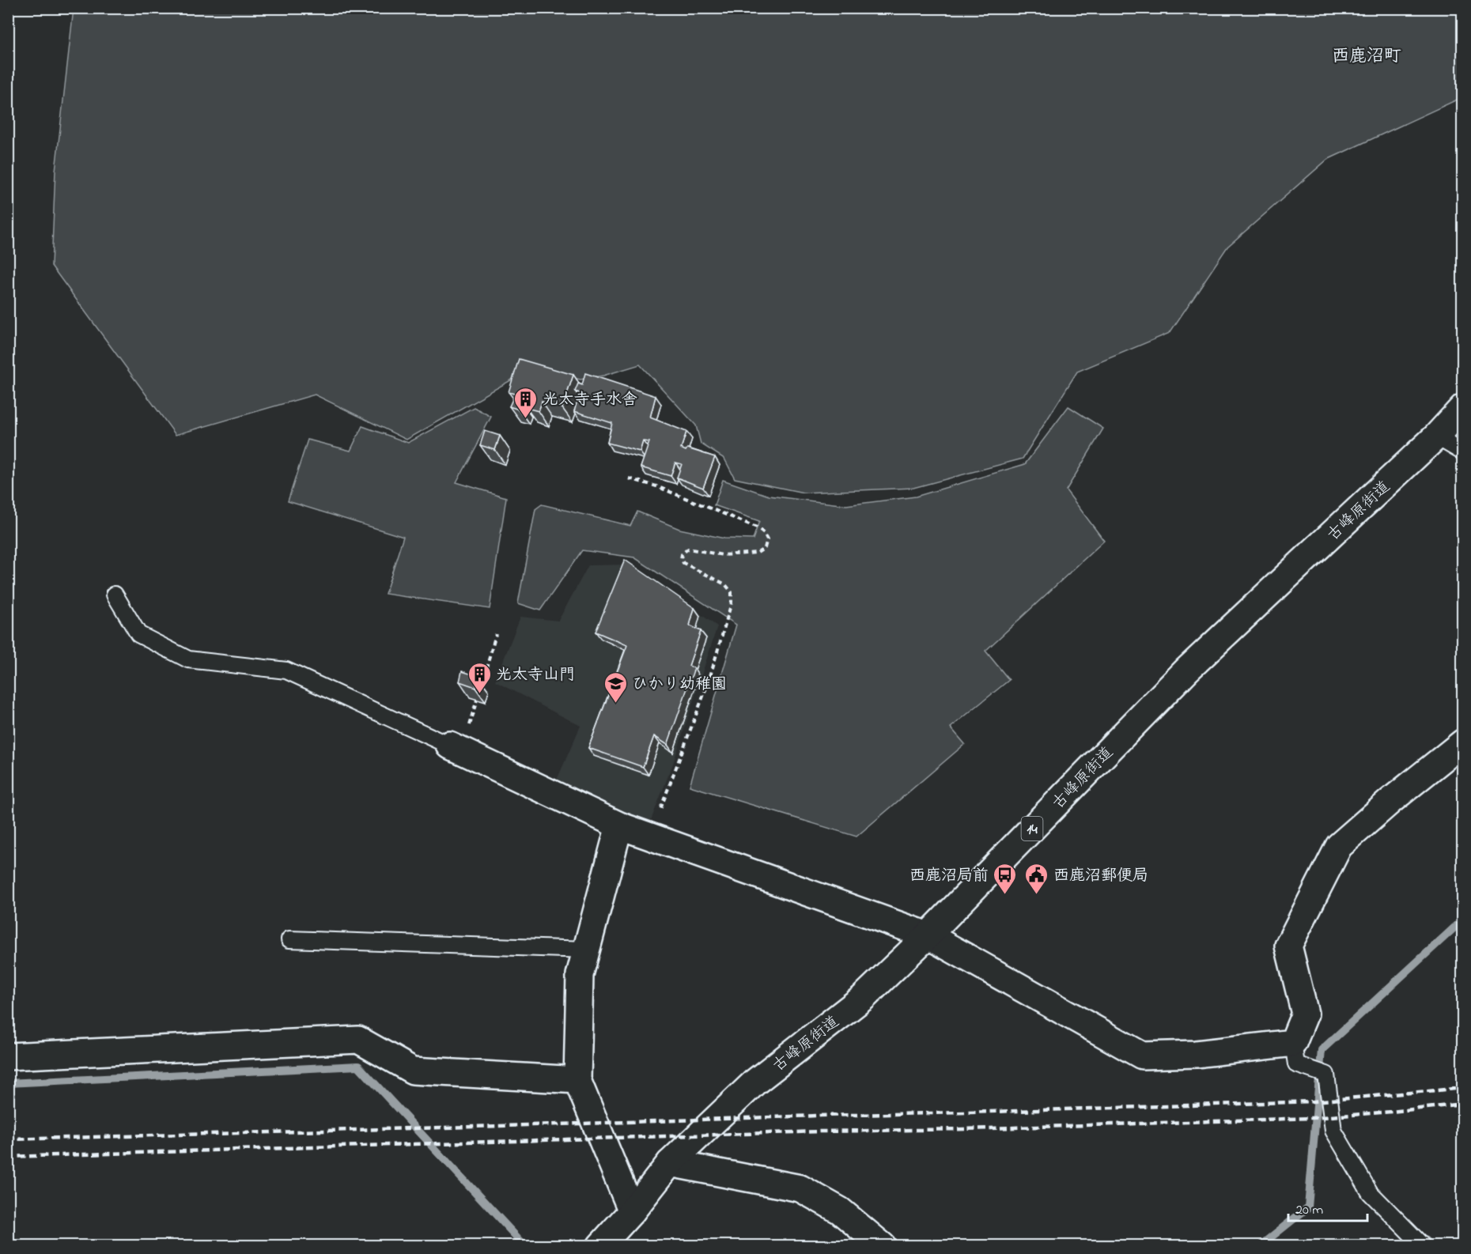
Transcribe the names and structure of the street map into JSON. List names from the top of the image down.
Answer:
{
  "streets": {
    "street": ["古峰原街道", "14"]
  },
  "districts": ["西鹿沼町"],
  "places": {
    "building": ["光太寺手水舎", "光太寺山門"],
    "school or university": ["ひかり幼稚園"],
    "bus stop": ["西鹿沼局前"],
    "public building": ["西鹿沼郵便局"]
  },
  "scale_bar": "20 m"
}
